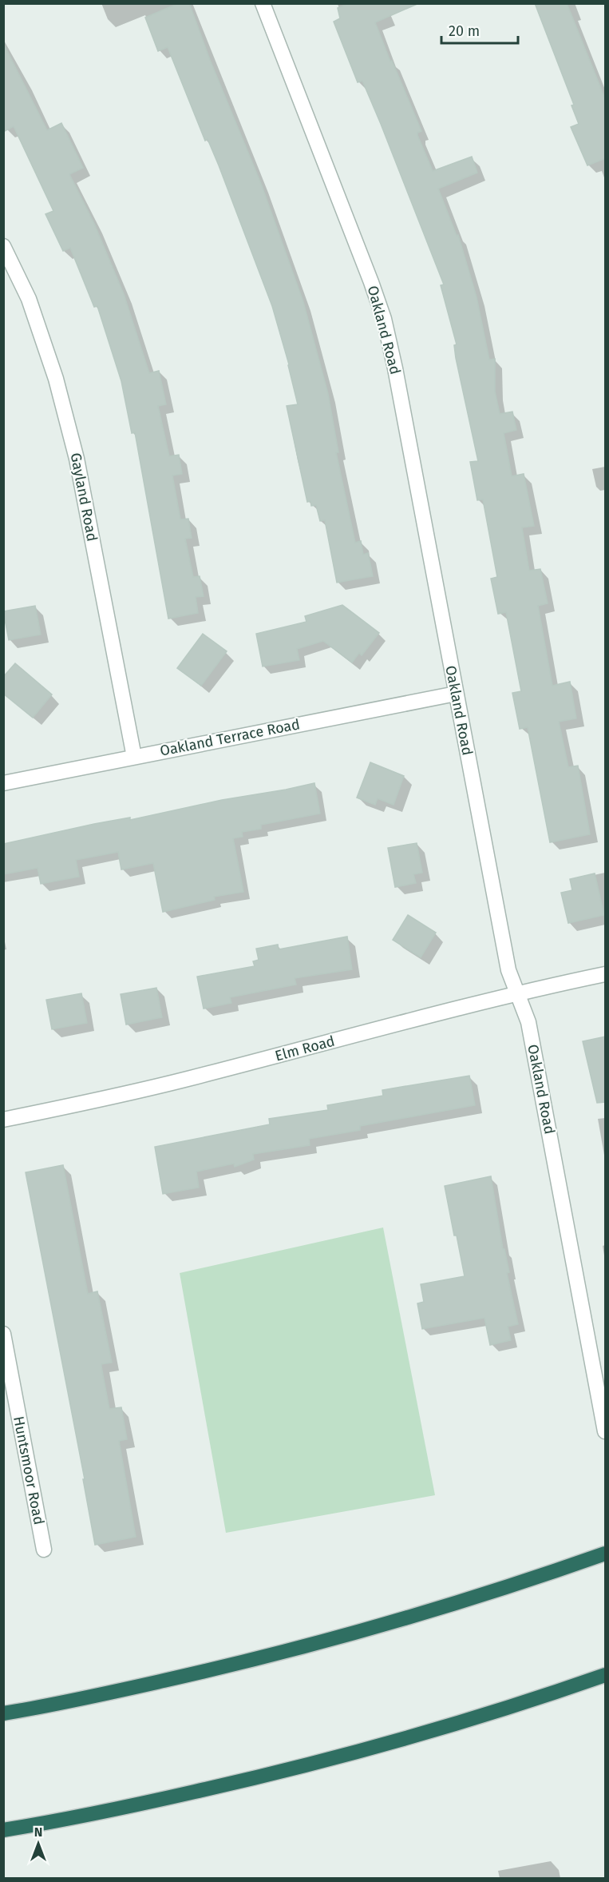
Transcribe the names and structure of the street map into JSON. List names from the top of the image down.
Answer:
{
  "streets": {
    "street": [
      "Oakland Road",
      "Gayland Road",
      "Oakland Terrace Road",
      "Elm Road",
      "Huntsmoor Road"
    ]
  },
  "crossings": [
    ["Oakland Road", "Oakland Terrace Road"],
    ["Oakland Road", "Elm Road"],
    ["Gayland Road", "Oakland Terrace Road"]
  ],
  "scale_bar": "20 m",
  "north": "top"
}
